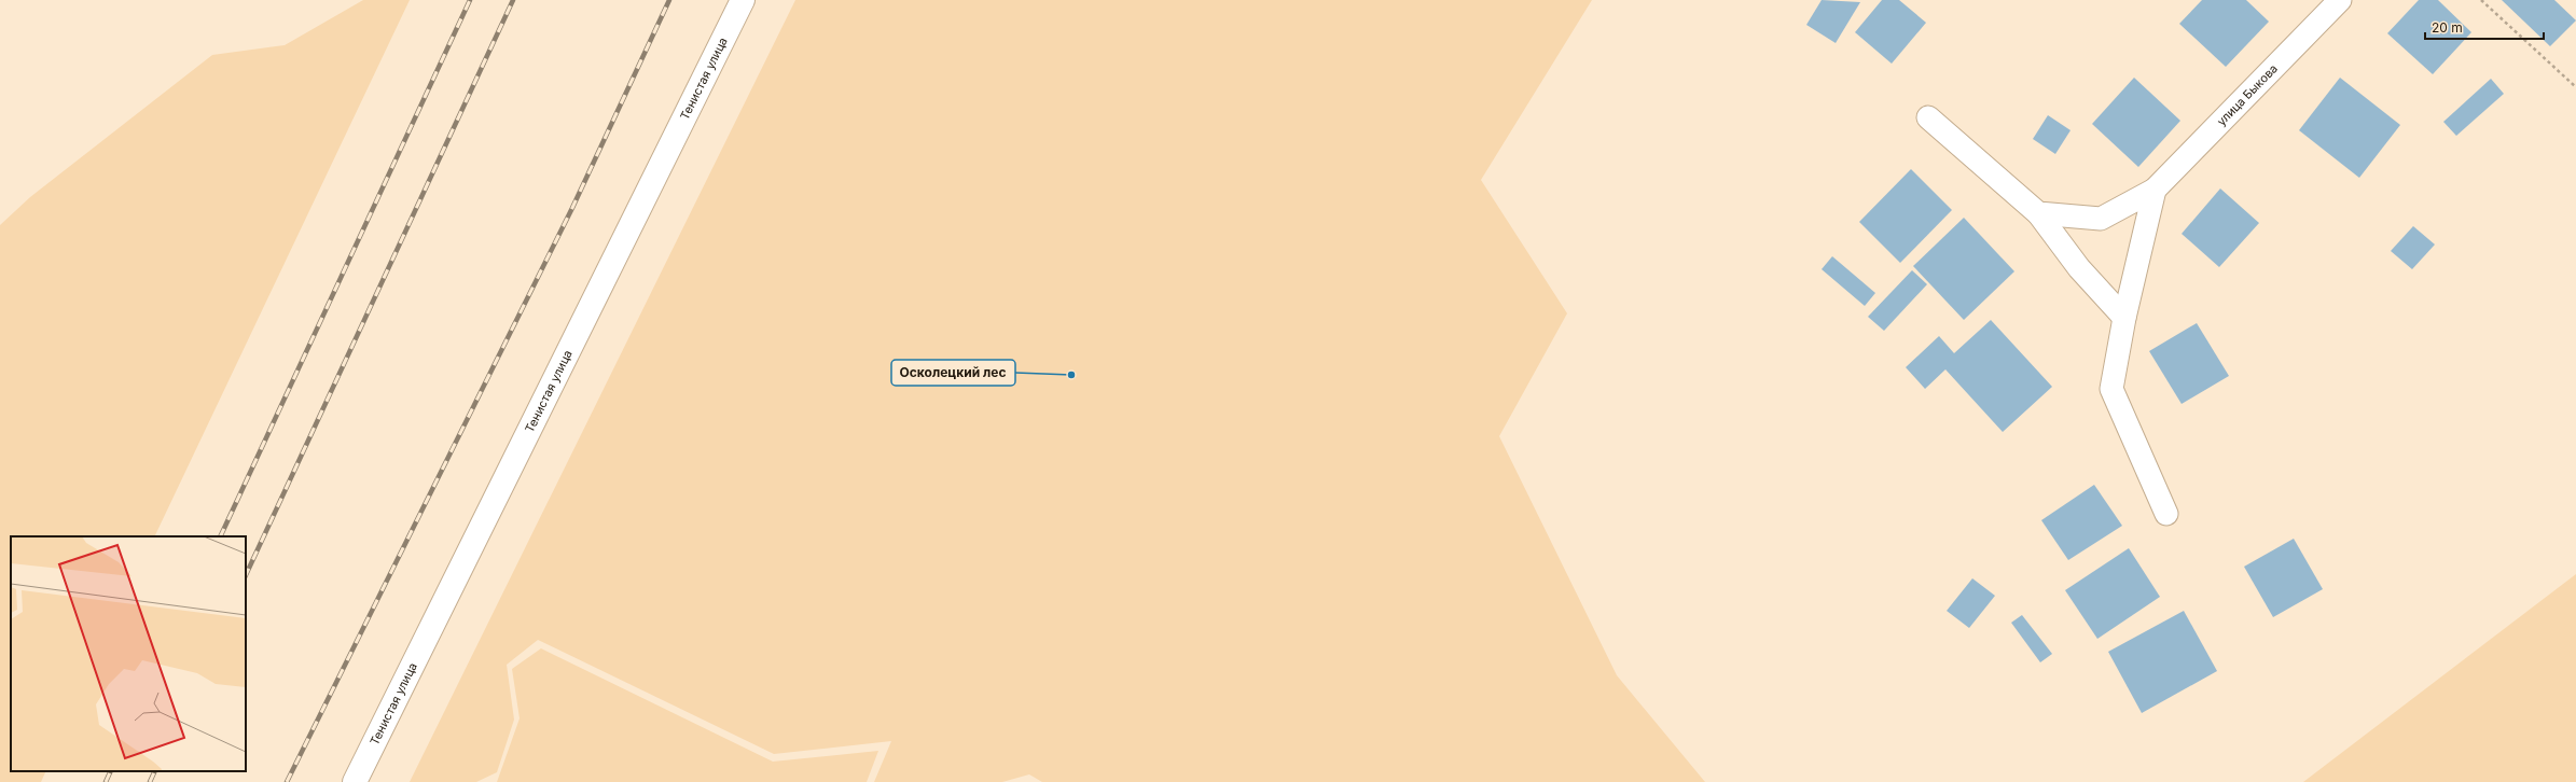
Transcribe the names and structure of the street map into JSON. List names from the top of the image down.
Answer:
{
  "streets": {
    "street": ["Тенистая улица"],
    "lane": ["улица Быкова"]
  },
  "places": ["Осколецкий лес"],
  "scale_bar": "20 m"
}
